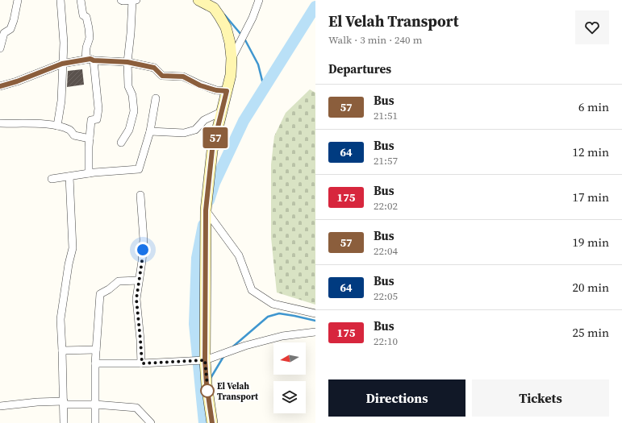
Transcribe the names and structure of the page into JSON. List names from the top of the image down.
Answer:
{
  "places": ["El Velah Transport"],
  "lines": ["bus line 57"],
  "north": "left",
  "page": {
    "on_map": "57",
    "heading": [
      ["El Velah Transport", "Walk · 3 min · 240 m"],
      "Departures"
    ],
    "list": [
      {
        "mark": "57",
        "name": "Bus",
        "note": "21:51",
        "value": "6 min"
      },
      {
        "mark": "64",
        "name": "Bus",
        "note": "21:57",
        "value": "12 min"
      },
      {
        "mark": "175",
        "name": "Bus",
        "note": "22:02",
        "value": "17 min"
      },
      {
        "mark": "57",
        "name": "Bus",
        "note": "22:04",
        "value": "19 min"
      },
      {
        "mark": "64",
        "name": "Bus",
        "note": "22:05",
        "value": "20 min"
      },
      {
        "mark": "175",
        "name": "Bus",
        "note": "22:10",
        "value": "25 min"
      }
    ],
    "buttons": ["Directions", "Tickets"]
  }
}
